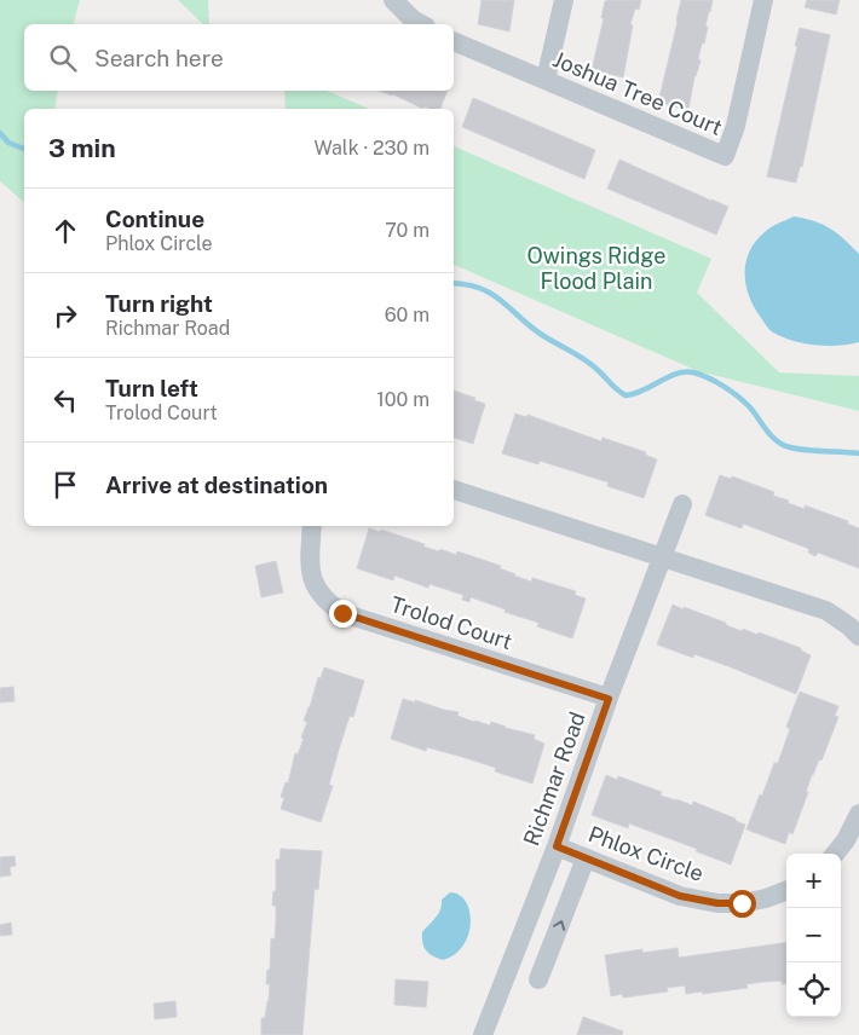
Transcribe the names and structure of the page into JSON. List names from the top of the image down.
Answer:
{
  "streets": {
    "street": [
      "Joshua Tree Court",
      "Trolod Court",
      "Richmar Road",
      "Phlox Circle"
    ]
  },
  "crossings": [
    ["Trolod Court", "Richmar Road"],
    ["Richmar Road", "Phlox Circle"]
  ],
  "parks": ["Owings Ridge Flood Plain"],
  "page": {
    "search": "Search here",
    "heading": ["3 min", "Walk · 230 m"],
    "list": [
      ["Continue", "Phlox Circle", "70 m"],
      ["Turn right", "Richmar Road", "60 m"],
      ["Turn left", "Trolod Court", "100 m"],
      "Arrive at destination"
    ],
    "map_buttons": ["+", "−"]
  }
}
